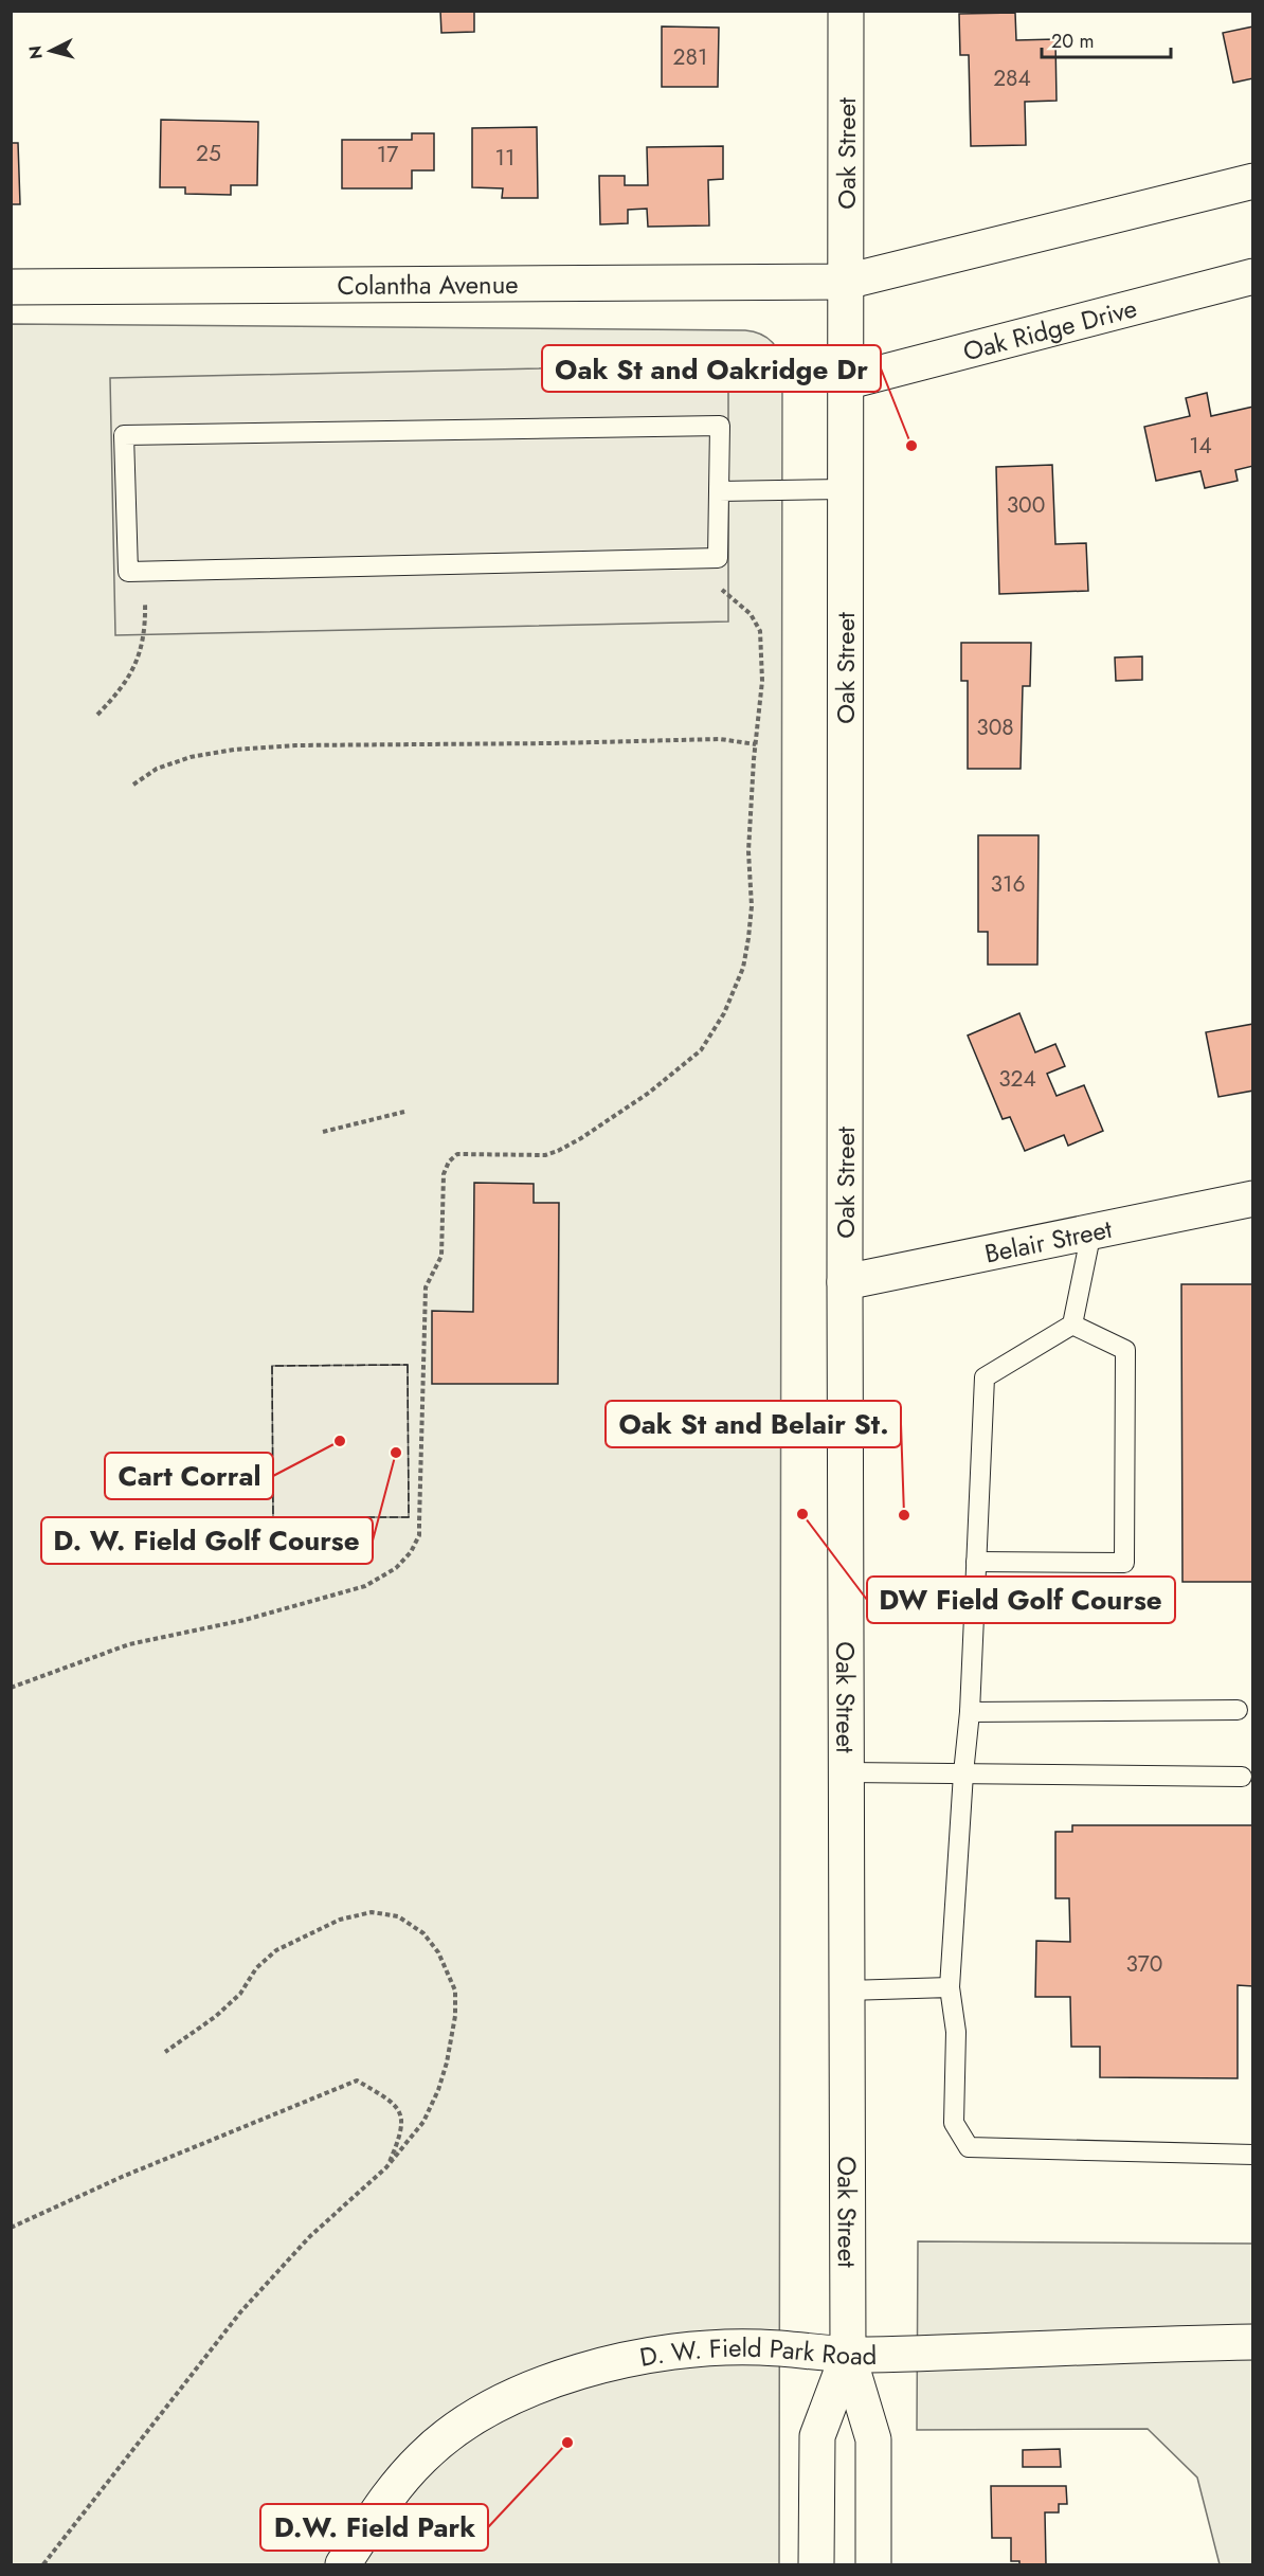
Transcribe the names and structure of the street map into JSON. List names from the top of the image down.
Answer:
{
  "streets": {
    "main road": [
      "Oak Street",
      "Colantha Avenue",
      "Oak Ridge Drive",
      "Belair Street",
      "D. W. Field Park Road"
    ]
  },
  "crossings": [
    ["Oak Street", "Colantha Avenue"],
    ["Oak Street", "Oak Ridge Drive"],
    ["Oak Street", "Belair Street"],
    ["Oak Street", "D. W. Field Park Road"]
  ],
  "places": [
    "Oak St and Oakridge Dr",
    "Cart Corral",
    "D. W. Field Golf Course",
    "DW Field Golf Course",
    "Oak St and Belair St.",
    "D.W. Field Park"
  ],
  "house_numbers": [
    "281",
    "284",
    "25",
    "17",
    "11",
    "14",
    "300",
    "308",
    "316",
    "324",
    "370"
  ],
  "scale_bar": "20 m",
  "north": "left"
}
